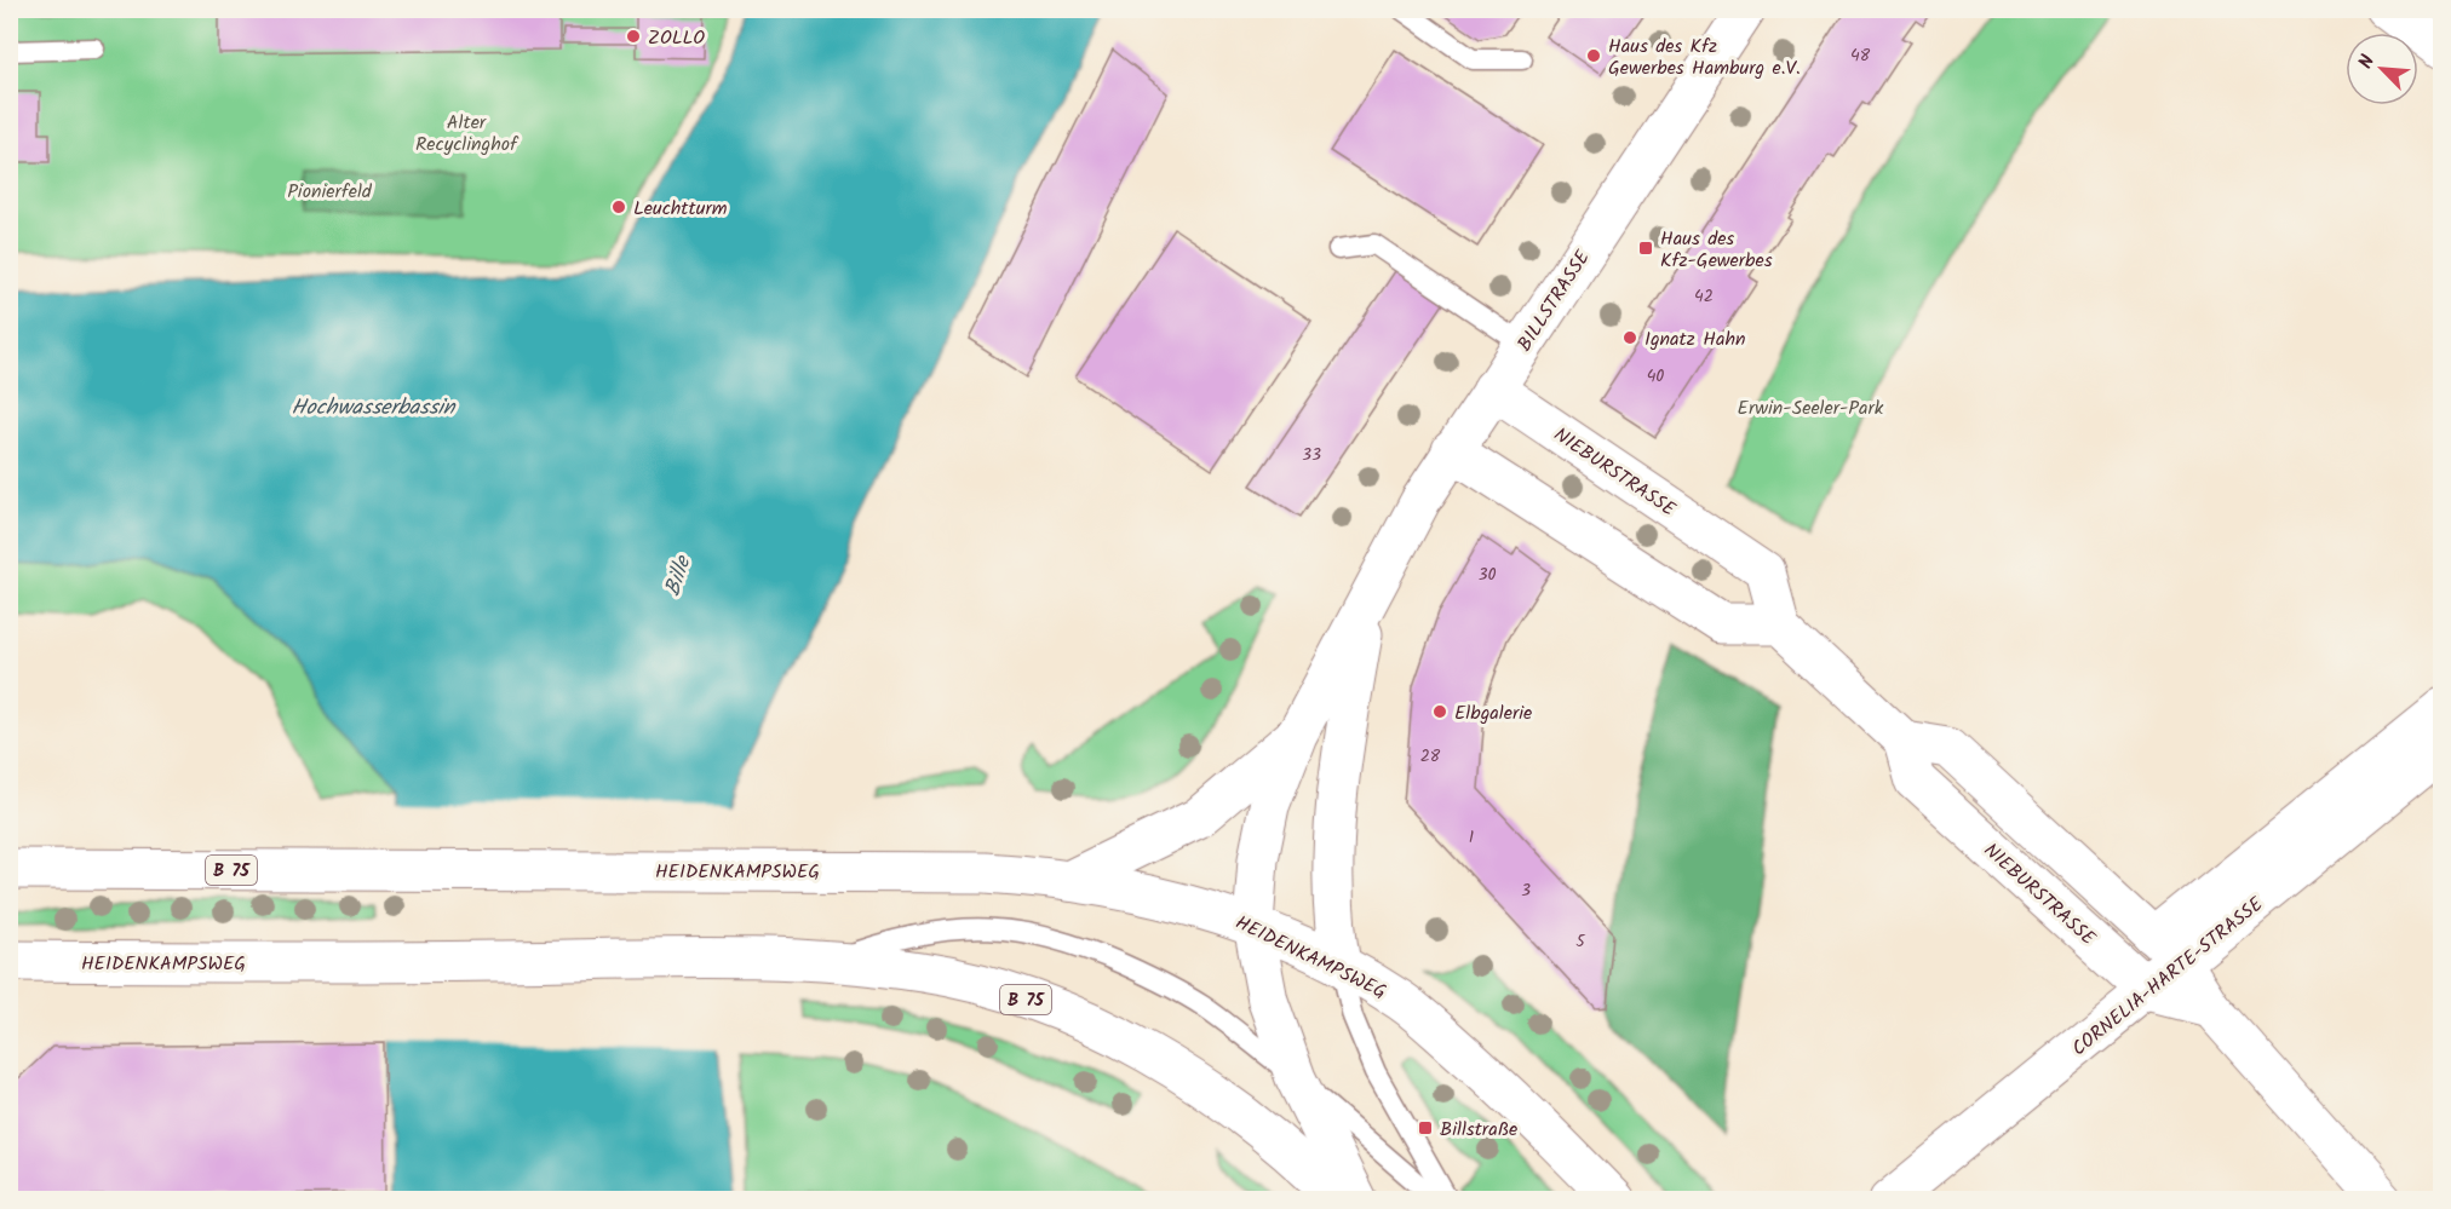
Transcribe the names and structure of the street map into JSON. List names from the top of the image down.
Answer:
{
  "streets": {
    "main road": [
      "BILLSTRASSE",
      "NIEBURSTRASSE",
      "B 75",
      "HEIDENKAMPSWEG",
      "CORNELIA-HARTE-STRASSE"
    ]
  },
  "crossings": [
    ["BILLSTRASSE", "NIEBURSTRASSE"],
    ["BILLSTRASSE", "HEIDENKAMPSWEG"],
    ["NIEBURSTRASSE", "CORNELIA-HARTE-STRASSE"]
  ],
  "water": ["Hochwasserbassin", "Bille"],
  "parks": ["Alter Recyclinghof", "Pionierfeld", "Erwin-Seeler-Park"],
  "places": {
    "other": [
      "ZOLLO",
      "Haus des Kfz Gewerbes Hamburg e.V.",
      "Leuchtturm",
      "Ignatz Hahn",
      "Elbgalerie"
    ],
    "transit": ["Haus des Kfz-Gewerbes", "Billstraße"]
  },
  "house_numbers": [
    "48",
    "42",
    "40",
    "33",
    "30",
    "28",
    "1",
    "3",
    "5"
  ],
  "north": "top left"
}
